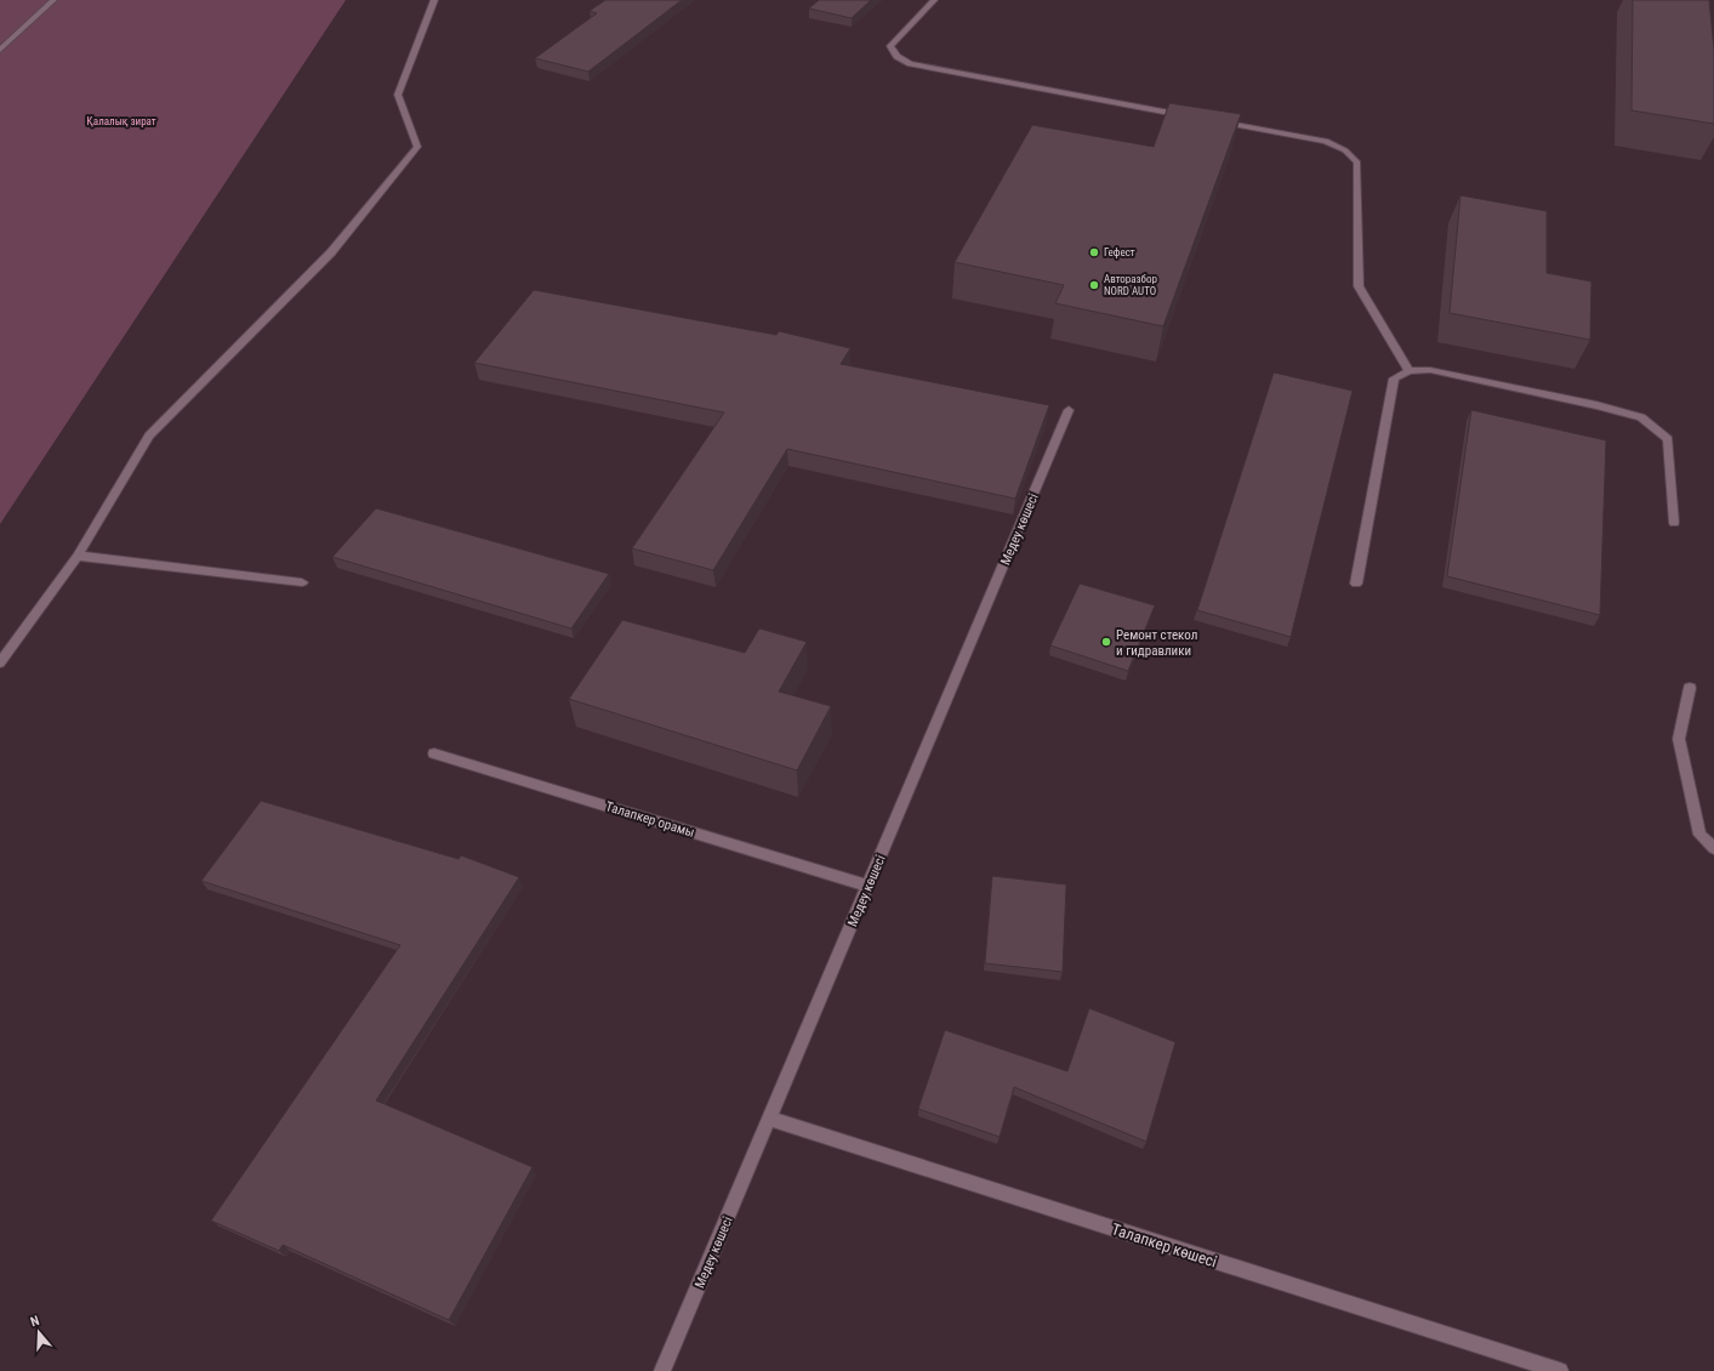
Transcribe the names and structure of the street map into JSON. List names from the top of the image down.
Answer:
{
  "streets": {
    "street": ["Медеу көшесі", "Талапкер орамы", "Талапкер көшесі"]
  },
  "crossings": [
    ["Медеу көшесі", "Талапкер орамы"],
    ["Медеу көшесі", "Талапкер көшесі"]
  ],
  "parks": ["Қалалық зират"],
  "places": ["Гефест", "Авторазбор NORD AUTO", "Ремонт стекол и гидравлики"],
  "north": "top"
}
